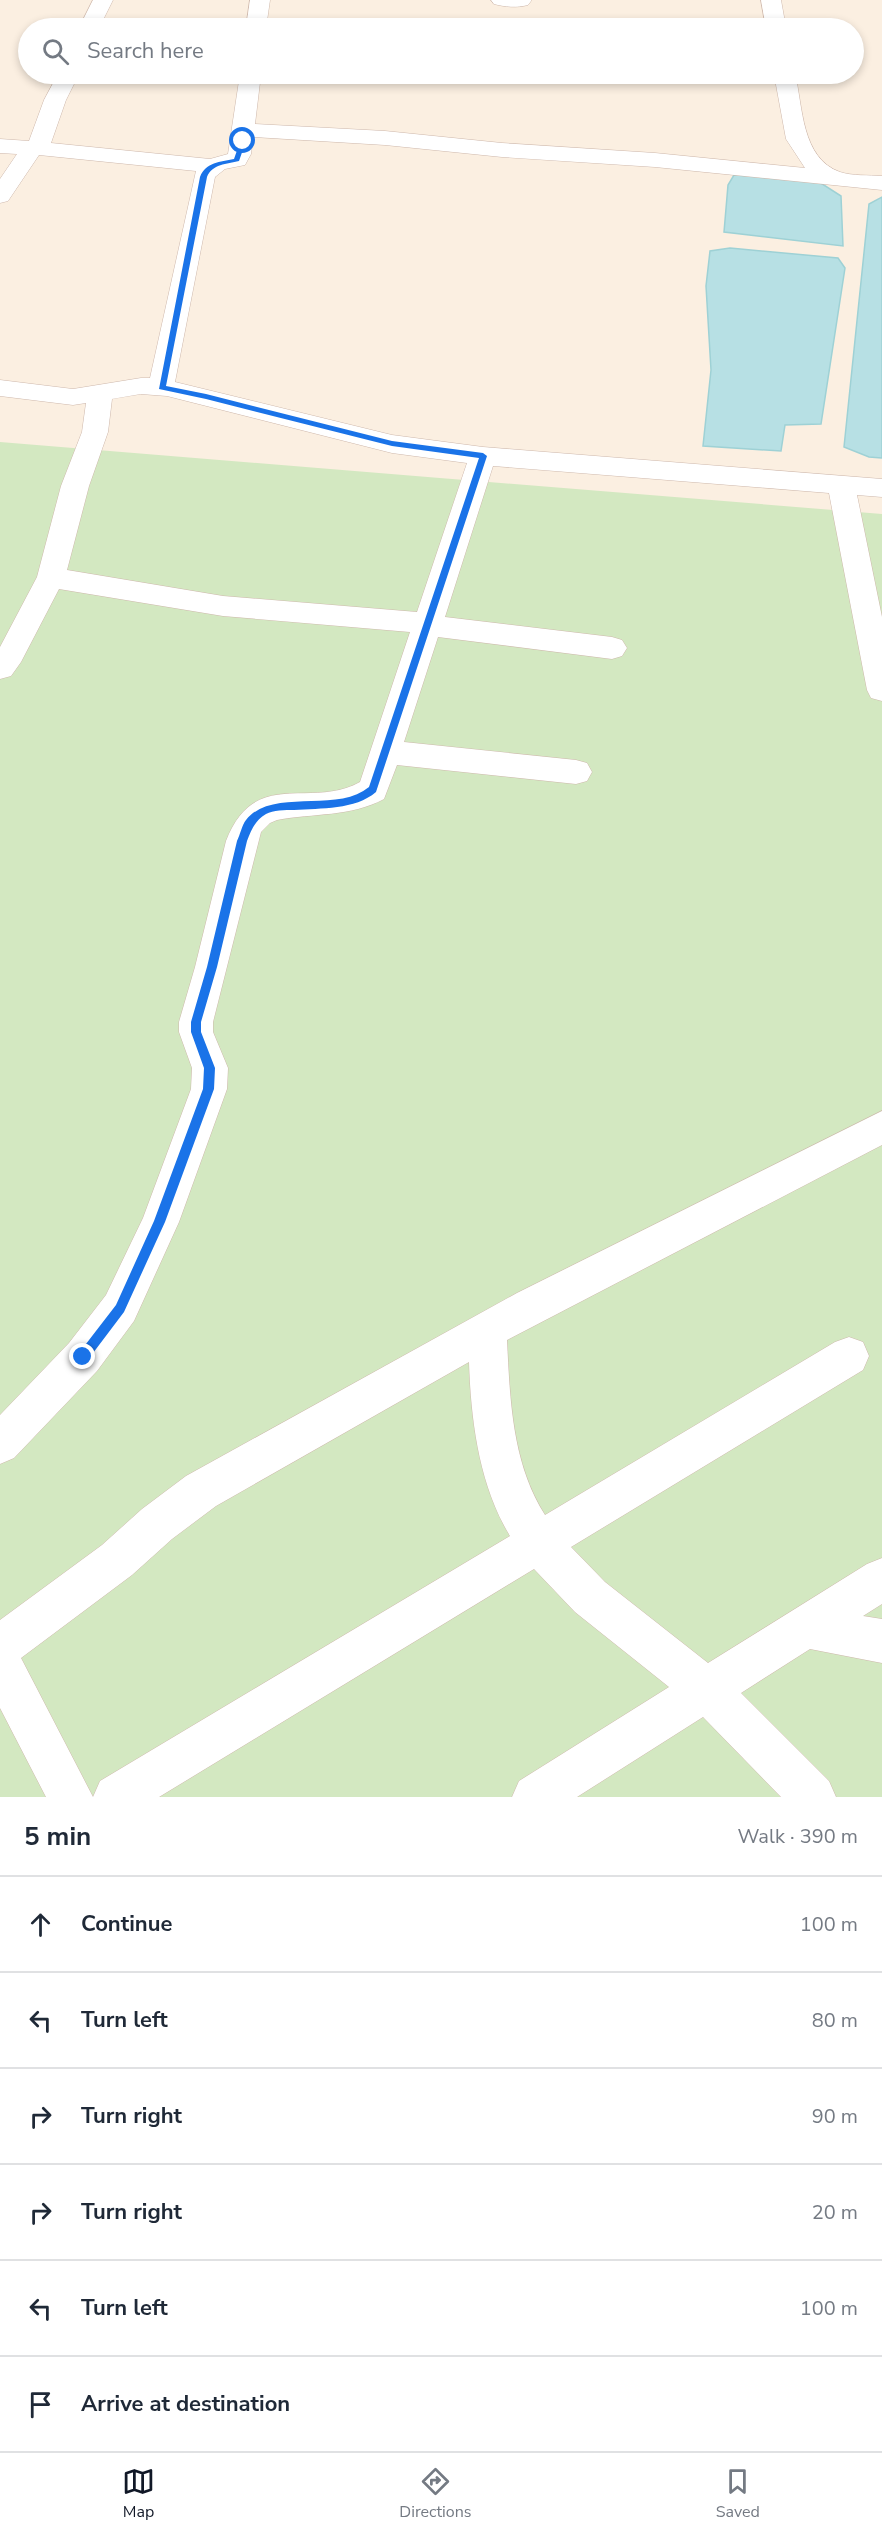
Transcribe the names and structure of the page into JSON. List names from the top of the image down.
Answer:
{
  "page": {
    "search": "Search here",
    "heading": ["5 min", "Walk · 390 m"],
    "list": [
      ["Continue", "100 m"],
      ["Turn left", "80 m"],
      ["Turn right", "90 m"],
      ["Turn right", "20 m"],
      ["Turn left", "100 m"],
      "Arrive at destination"
    ],
    "nav": ["Map", "Directions", "Saved"]
  }
}
